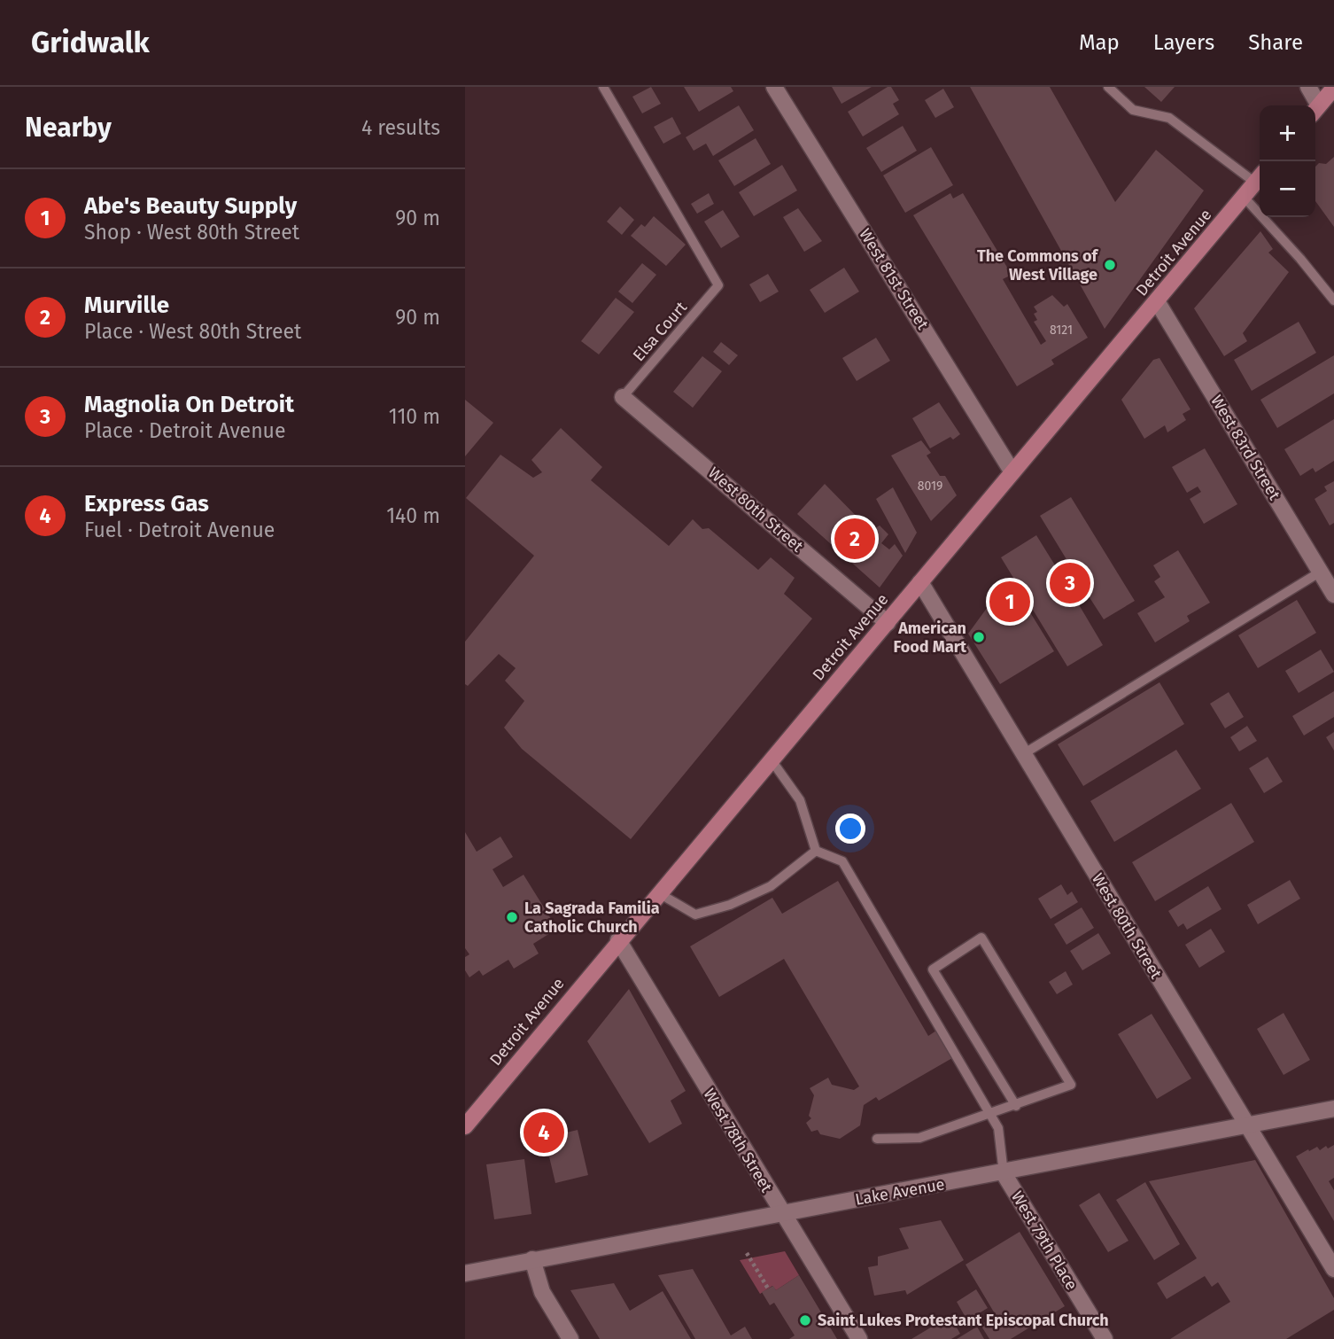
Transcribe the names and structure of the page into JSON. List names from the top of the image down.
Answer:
{
  "streets": {
    "main road": ["Detroit Avenue"],
    "street": [
      "West 81st Street",
      "West 83rd Street",
      "West 80th Street",
      "West 78th Street",
      "Lake Avenue",
      "West 79th Place"
    ],
    "lane": ["Elsa Court"]
  },
  "crossings": [
    ["Detroit Avenue", "West 81st Street"],
    ["Detroit Avenue", "West 83rd Street"],
    ["Detroit Avenue", "West 80th Street"],
    ["Detroit Avenue", "West 78th Street"],
    ["Elsa Court", "West 80th Street"],
    ["West 80th Street", "Lake Avenue"],
    ["West 78th Street", "Lake Avenue"],
    ["Lake Avenue", "West 79th Place"]
  ],
  "places": [
    "The Commons of West Village",
    "American Food Mart",
    "La Sagrada Familia Catholic Church",
    "Saint Lukes Protestant Episcopal Church"
  ],
  "house_numbers": ["8121", "8019"],
  "page": {
    "header": "Gridwalk",
    "nav": ["Map", "Layers", "Share"],
    "heading": ["Nearby", "4 results"],
    "map_buttons": ["+", "−"],
    "list": [
      {
        "mark": "1",
        "name": "Abe's Beauty Supply",
        "note": "Shop · West 80th Street",
        "value": "90 m"
      },
      {
        "mark": "2",
        "name": "Murville",
        "note": "Place · West 80th Street",
        "value": "90 m"
      },
      {
        "mark": "3",
        "name": "Magnolia On Detroit",
        "note": "Place · Detroit Avenue",
        "value": "110 m"
      },
      {
        "mark": "4",
        "name": "Express Gas",
        "note": "Fuel · Detroit Avenue",
        "value": "140 m"
      }
    ],
    "pins": [
      "2",
      "3",
      "1",
      "4"
    ]
  }
}
